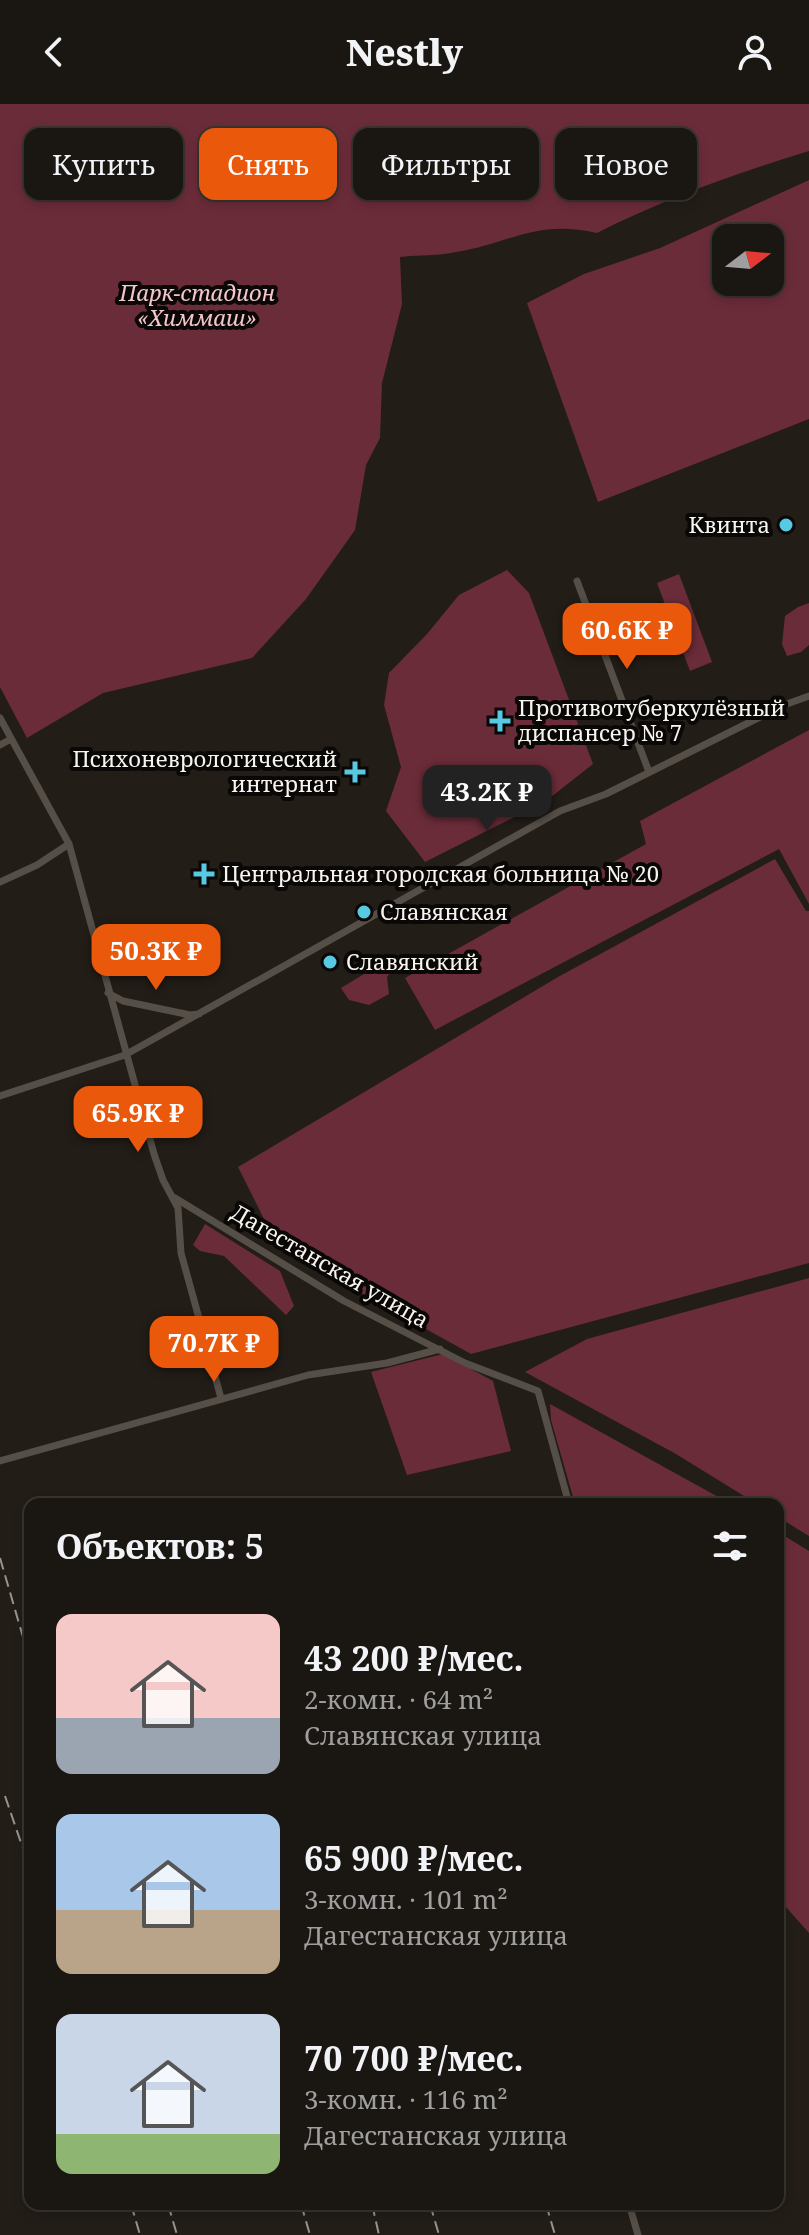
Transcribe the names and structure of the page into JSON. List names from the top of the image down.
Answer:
{
  "streets": {
    "street": ["Дагестанская улица"]
  },
  "parks": ["Парк-стадион «Химмаш»"],
  "places": {
    "other": ["Квинта", "Славянская", "Славянский"],
    "health": ["Противотуберкулёзный диспансер № 7", "Психоневрологический интернат", "Центральная городская больница № 20"]
  },
  "north": "right",
  "page": {
    "header": "Nestly",
    "chip": [
      "Купить",
      "Снять",
      "Фильтры",
      "Новое"
    ],
    "price": [
      "60.6K ₽",
      "43.2K ₽",
      "50.3K ₽",
      "65.9K ₽",
      "70.7K ₽"
    ],
    "heading": "Объектов: 5",
    "list": [
      {
        "name": "43 200 ₽/мес.",
        "note": "2-комн. · 64 m² · Славянская улица"
      },
      {
        "name": "65 900 ₽/мес.",
        "note": "3-комн. · 101 m² · Дагестанская улица"
      },
      {
        "name": "70 700 ₽/мес.",
        "note": "3-комн. · 116 m² · Дагестанская улица"
      }
    ]
  }
}
